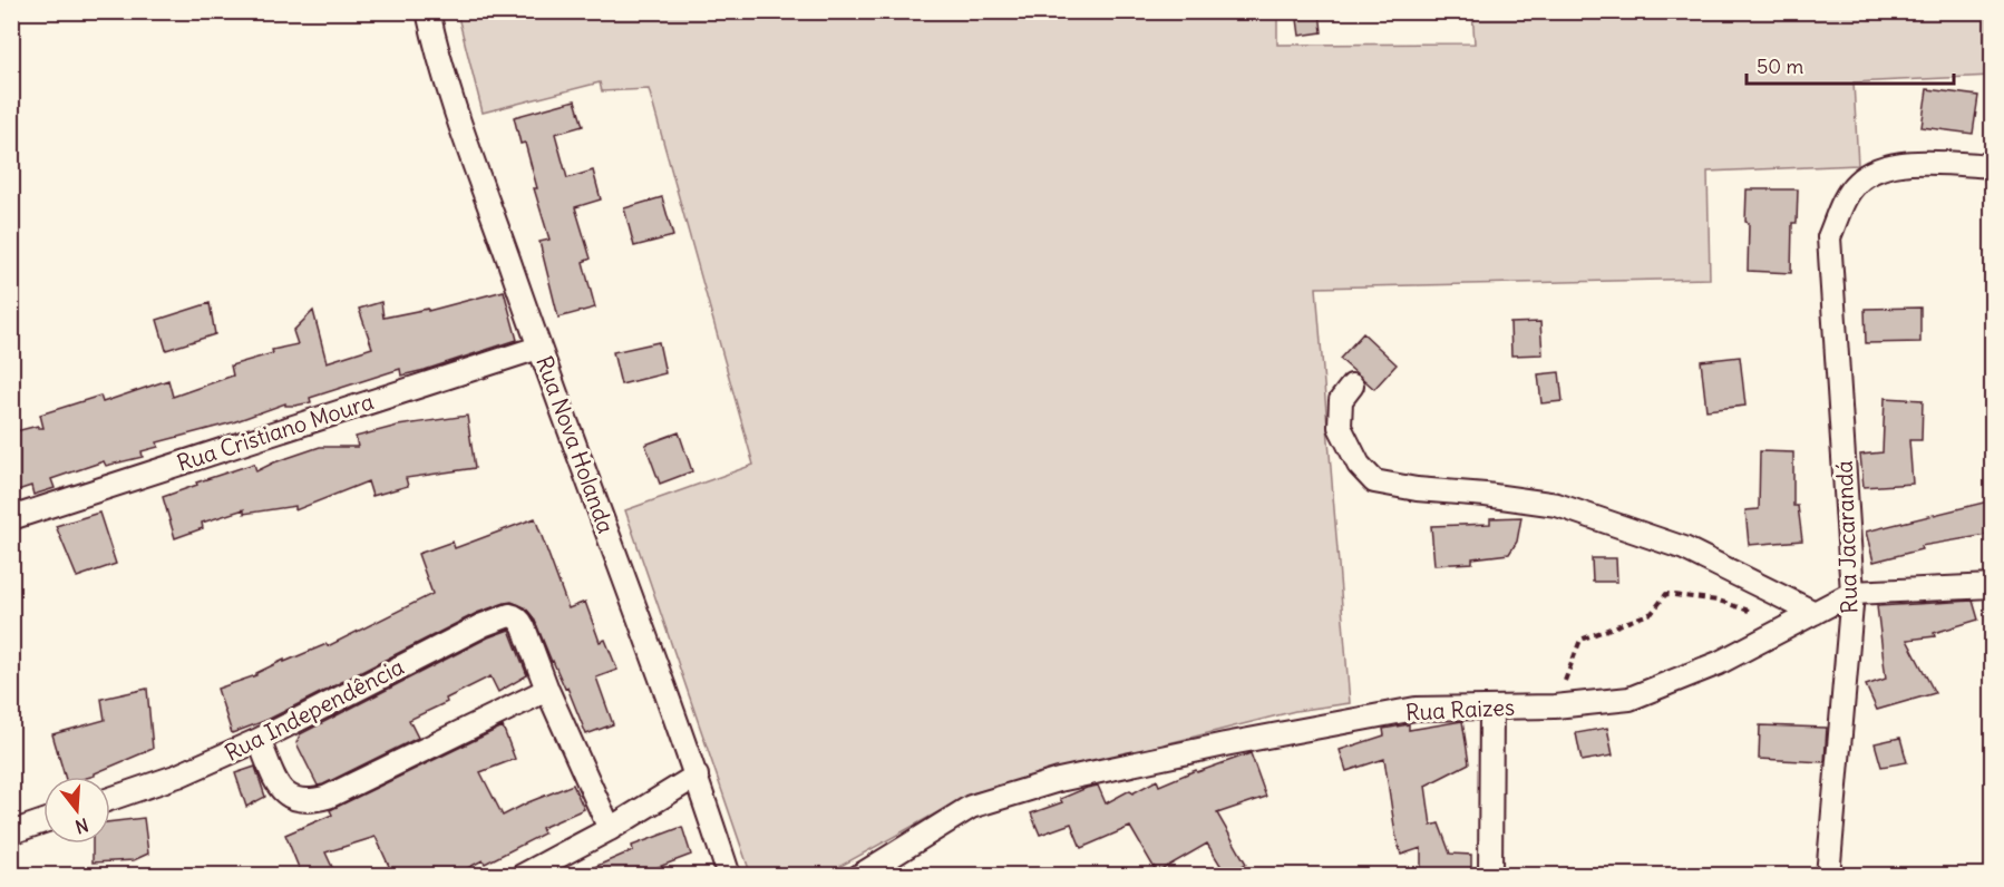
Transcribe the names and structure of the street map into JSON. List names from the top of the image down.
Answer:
{
  "streets": {
    "street": [
      "Rua Cristiano Moura",
      "Rua Nova Holanda",
      "Rua Jacarandá",
      "Rua Independência",
      "Rua Raizes"
    ]
  },
  "crossings": [
    ["Rua Cristiano Moura", "Rua Nova Holanda"],
    ["Rua Jacarandá", "Rua Raizes"]
  ],
  "scale_bar": "50 m",
  "north": "bottom"
}
